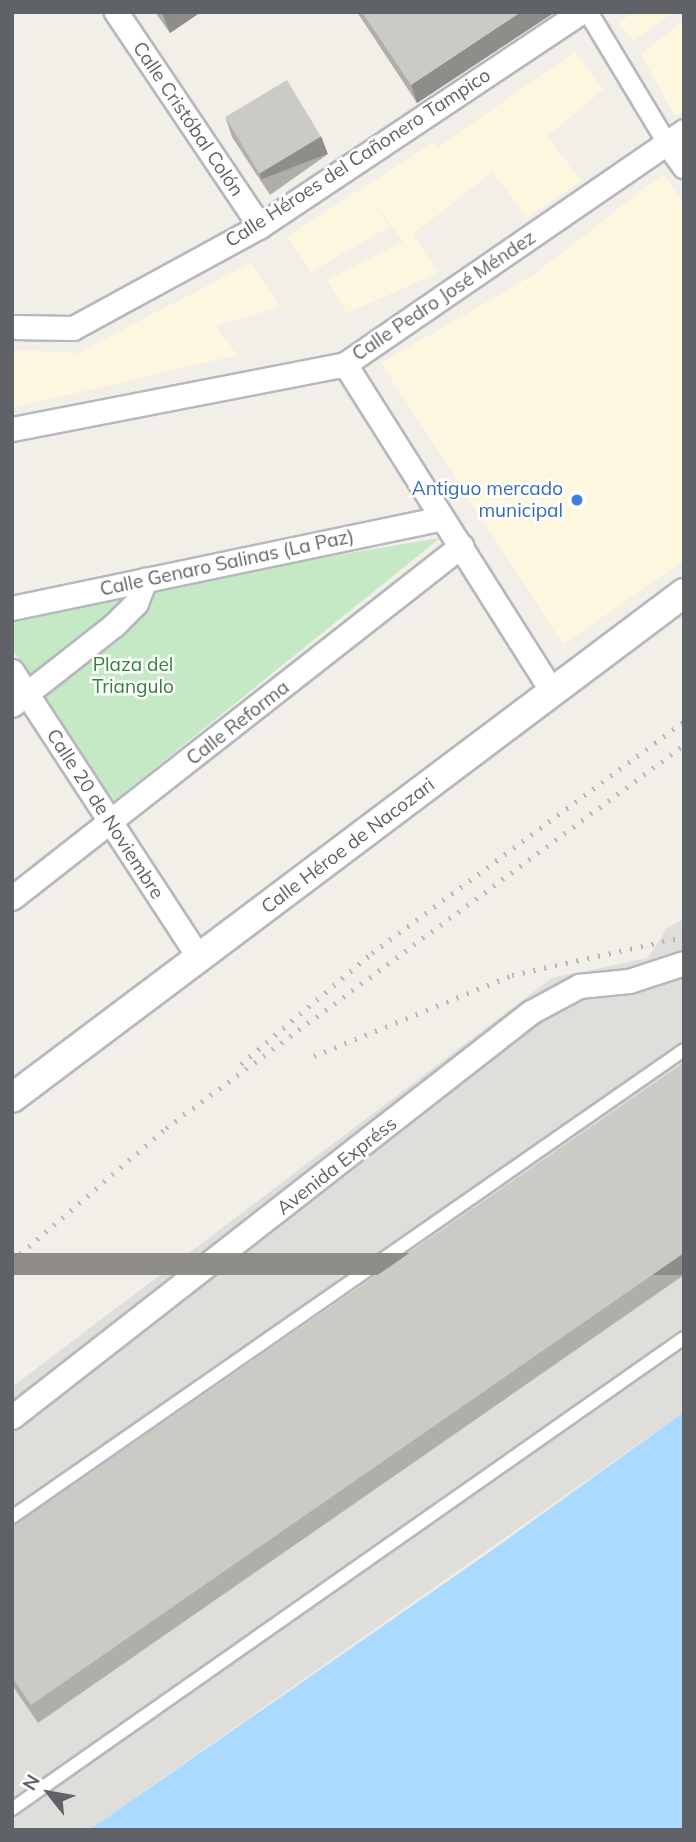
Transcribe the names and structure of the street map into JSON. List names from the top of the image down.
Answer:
{
  "streets": {
    "street": [
      "Calle Cristóbal Colón",
      "Calle Héroes del Cañonero Tampico",
      "Calle Pedro José Méndez",
      "Calle Genaro Salinas (La Paz)",
      "Calle Reforma",
      "Calle 20 de Noviembre",
      "Calle Héroe de Nacozari",
      "Avenida Expréss"
    ]
  },
  "crossings": [
    ["Calle Cristóbal Colón", "Calle Héroes del Cañonero Tampico"],
    ["Calle Reforma", "Calle 20 de Noviembre"],
    ["Calle 20 de Noviembre", "Calle Héroe de Nacozari"]
  ],
  "parks": ["Plaza del Triangulo"],
  "places": ["Antiguo mercado municipal"],
  "north": "top left"
}
